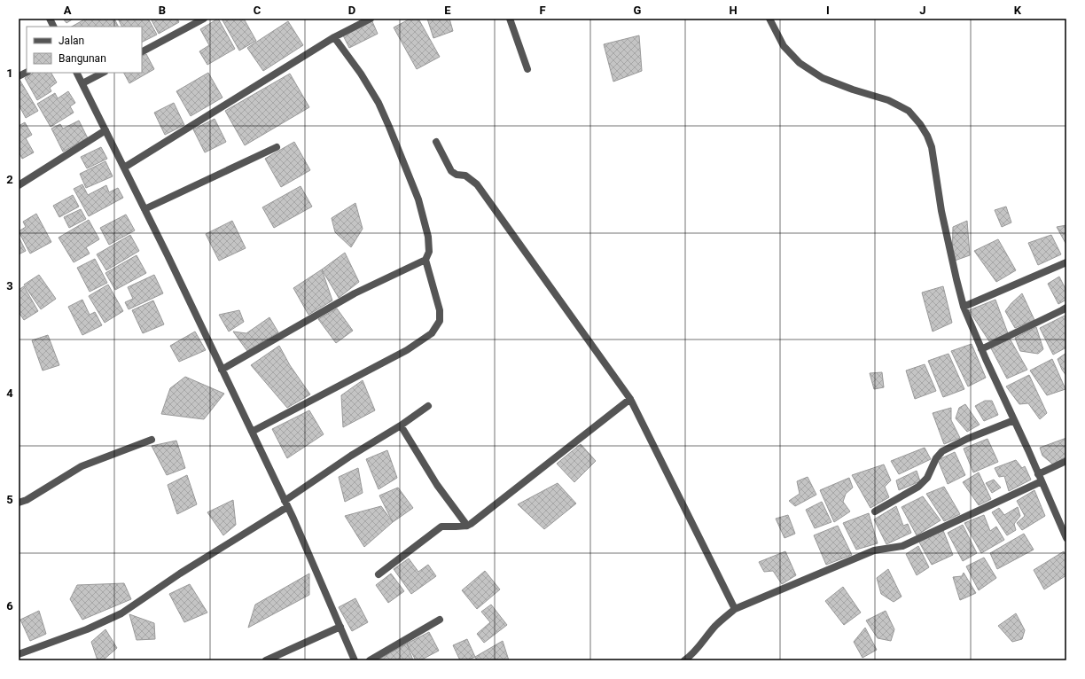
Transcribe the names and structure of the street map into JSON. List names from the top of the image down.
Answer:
{
  "legend": ["Jalan", "Bangunan"],
  "grid": {
    "columns": [
      "A",
      "B",
      "C",
      "D",
      "E",
      "F",
      "G",
      "H",
      "I",
      "J",
      "K"
    ],
    "rows": [
      "1",
      "2",
      "3",
      "4",
      "5",
      "6"
    ]
  }
}
